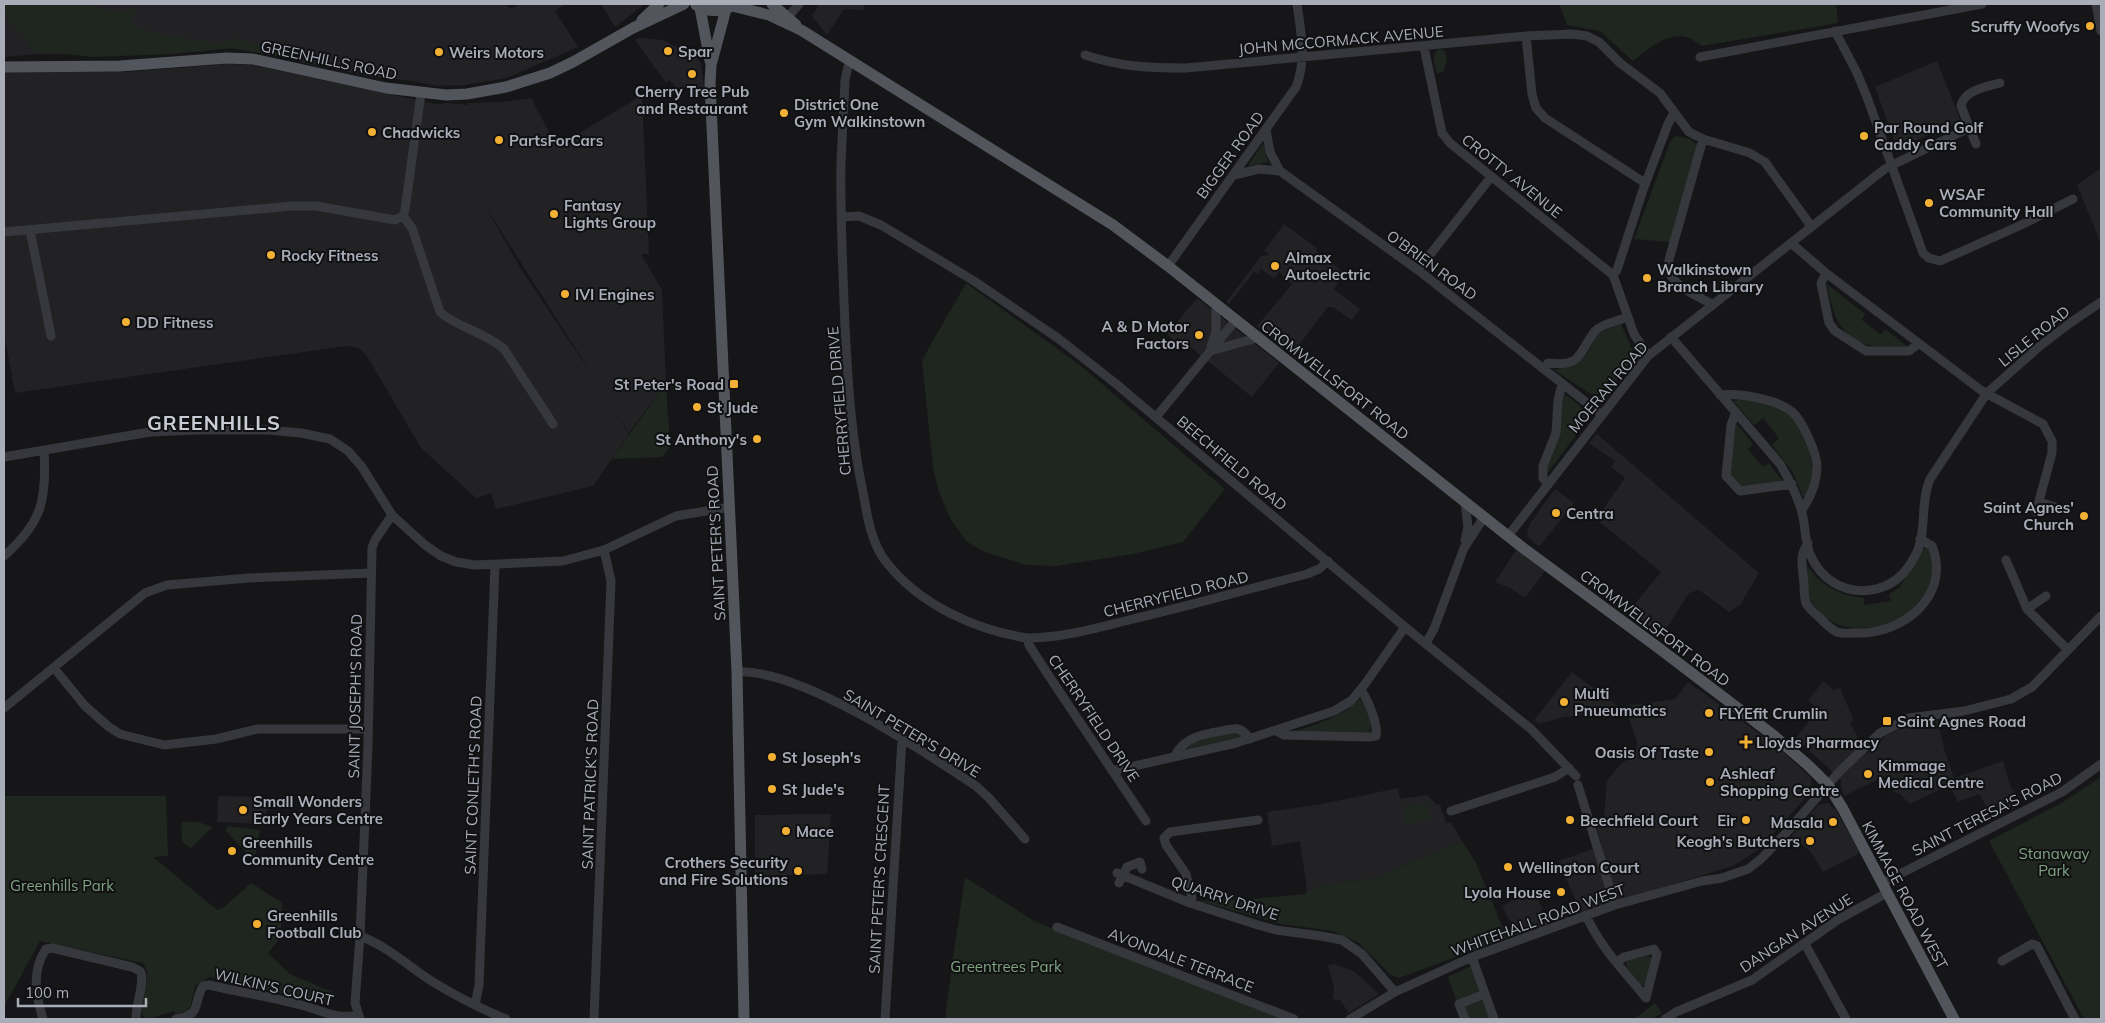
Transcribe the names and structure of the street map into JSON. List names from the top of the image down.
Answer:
{
  "streets": {
    "main road": [
      "GREENHILLS ROAD",
      "CROMWELLSFORT ROAD",
      "SAINT PETER'S ROAD",
      "KIMMAGE ROAD WEST"
    ],
    "street": [
      "JOHN MCCORMACK AVENUE",
      "BIGGER ROAD",
      "CROTTY AVENUE",
      "O'BRIEN ROAD",
      "LISLE ROAD",
      "MOERAN ROAD",
      "CHERRYFIELD DRIVE",
      "BEECHFIELD ROAD",
      "CHERRYFIELD ROAD",
      "SAINT JOSEPH'S ROAD",
      "SAINT PETER'S DRIVE",
      "SAINT PATRICK'S ROAD",
      "SAINT CONLETH'S ROAD",
      "SAINT TERESA'S ROAD",
      "SAINT PETER'S CRESCENT",
      "QUARRY DRIVE",
      "WHITEHALL ROAD WEST",
      "DANGAN AVENUE",
      "AVONDALE TERRACE",
      "WILKIN'S COURT"
    ]
  },
  "crossings": [
    ["JOHN MCCORMACK AVENUE", "BIGGER ROAD"],
    ["JOHN MCCORMACK AVENUE", "CROTTY AVENUE"],
    ["BIGGER ROAD", "CROMWELLSFORT ROAD"],
    ["O'BRIEN ROAD", "MOERAN ROAD"],
    ["CROMWELLSFORT ROAD", "MOERAN ROAD"],
    ["CROMWELLSFORT ROAD", "CHERRYFIELD DRIVE"],
    ["CROMWELLSFORT ROAD", "SAINT PETER'S ROAD"],
    ["CROMWELLSFORT ROAD", "KIMMAGE ROAD WEST"],
    ["CROMWELLSFORT ROAD", "WHITEHALL ROAD WEST"],
    ["CHERRYFIELD DRIVE", "BEECHFIELD ROAD"],
    ["CHERRYFIELD DRIVE", "CHERRYFIELD ROAD"],
    ["BEECHFIELD ROAD", "CHERRYFIELD ROAD"],
    ["BEECHFIELD ROAD", "WHITEHALL ROAD WEST"],
    ["SAINT PETER'S ROAD", "SAINT PETER'S DRIVE"],
    ["SAINT JOSEPH'S ROAD", "WILKIN'S COURT"],
    ["SAINT PETER'S DRIVE", "SAINT PETER'S CRESCENT"],
    ["SAINT TERESA'S ROAD", "KIMMAGE ROAD WEST"],
    ["SAINT TERESA'S ROAD", "DANGAN AVENUE"],
    ["KIMMAGE ROAD WEST", "WHITEHALL ROAD WEST"],
    ["KIMMAGE ROAD WEST", "DANGAN AVENUE"],
    ["QUARRY DRIVE", "WHITEHALL ROAD WEST"]
  ],
  "districts": ["GREENHILLS"],
  "parks": ["Stanaway Park", "Greenhills Park", "Greentrees Park"],
  "places": {
    "other": [
      "Scruffy Woofys",
      "Spar",
      "Weirs Motors",
      "Cherry Tree Pub and Restaurant",
      "District One Gym Walkinstown",
      "Chadwicks",
      "Par Round Golf Caddy Cars",
      "PartsForCars",
      "WSAF Community Hall",
      "Fantasy Lights Group",
      "Rocky Fitness",
      "Almax Autoelectric",
      "Walkinstown Branch Library",
      "IVI Engines",
      "DD Fitness",
      "A & D Motor Factors",
      "St Jude",
      "St Anthony's",
      "Centra",
      "Saint Agnes' Church",
      "Multi Pnueumatics",
      "FLYEfit Crumlin",
      "Oasis Of Taste",
      "St Joseph's",
      "Kimmage Medical Centre",
      "Ashleaf Shopping Centre",
      "St Jude's",
      "Small Wonders Early Years Centre",
      "Beechfield Court",
      "Eir",
      "Masala",
      "Mace",
      "Keogh's Butchers",
      "Greenhills Community Centre",
      "Wellington Court",
      "Crothers Security and Fire Solutions",
      "Lyola House",
      "Greenhills Football Club"
    ],
    "transit": ["St Peter's Road", "Saint Agnes Road"],
    "health": ["Lloyds Pharmacy"]
  },
  "scale_bar": "100 m"
}
